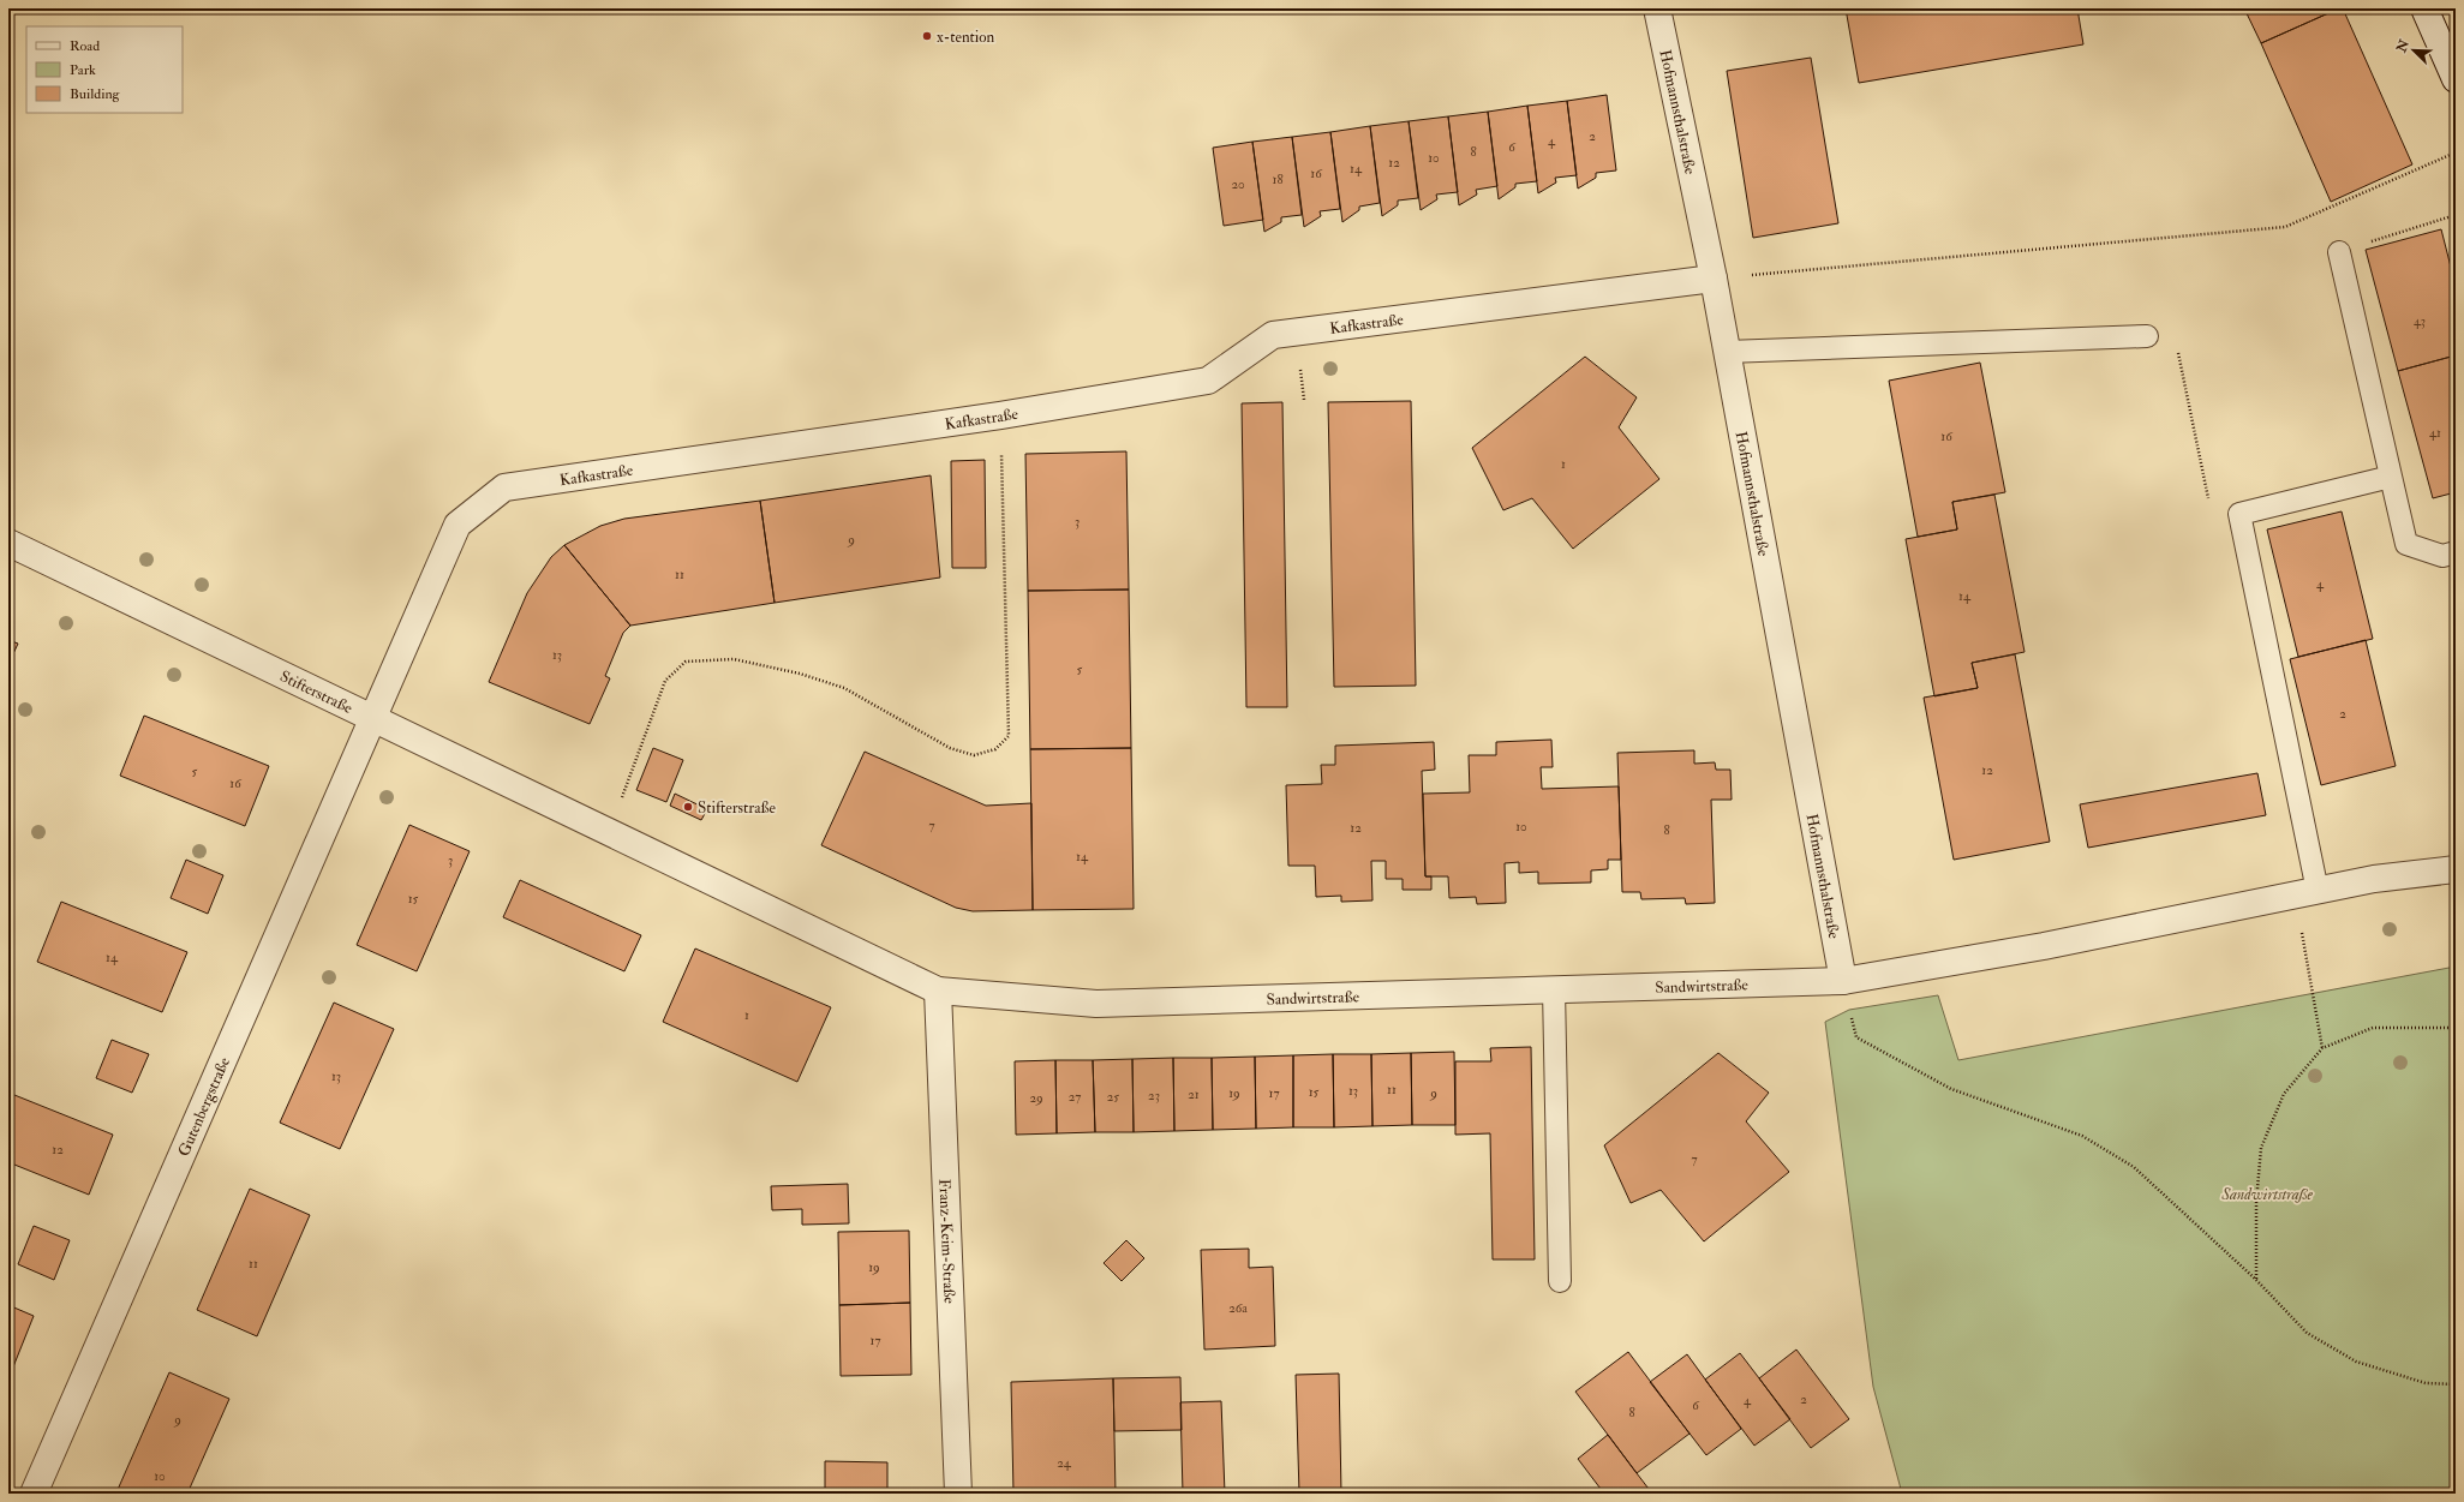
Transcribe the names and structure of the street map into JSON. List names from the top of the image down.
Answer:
{
  "streets": {
    "street": [
      "Hofmannsthalstraße",
      "Kafkastraße",
      "Stifterstraße",
      "Sandwirtstraße",
      "Gutenbergstraße",
      "Franz-Keim-Straße"
    ]
  },
  "crossings": [
    ["Hofmannsthalstraße", "Kafkastraße"],
    ["Hofmannsthalstraße", "Sandwirtstraße"],
    ["Kafkastraße", "Stifterstraße"],
    ["Kafkastraße", "Gutenbergstraße"],
    ["Stifterstraße", "Sandwirtstraße"],
    ["Stifterstraße", "Gutenbergstraße"],
    ["Stifterstraße", "Franz-Keim-Straße"],
    ["Sandwirtstraße", "Franz-Keim-Straße"]
  ],
  "parks": ["Sandwirtstraße"],
  "places": ["x-tention", "Stifterstraße"],
  "house_numbers": [
    "2",
    "4",
    "6",
    "8",
    "10",
    "12",
    "14",
    "16",
    "18",
    "20",
    "43",
    "41",
    "16",
    "1",
    "3",
    "9",
    "11",
    "4",
    "14",
    "13",
    "5",
    "2",
    "12",
    "5",
    "16",
    "7",
    "10",
    "12",
    "8",
    "14",
    "3",
    "15",
    "14",
    "1",
    "13",
    "11",
    "13",
    "15",
    "19",
    "17",
    "9",
    "21",
    "23",
    "27",
    "25",
    "29",
    "12",
    "7",
    "11",
    "19",
    "26a",
    "17",
    "2",
    "4",
    "6",
    "8",
    "9",
    "24",
    "10"
  ],
  "legend": ["Road", "Park", "Building"],
  "north": "top left"
}
